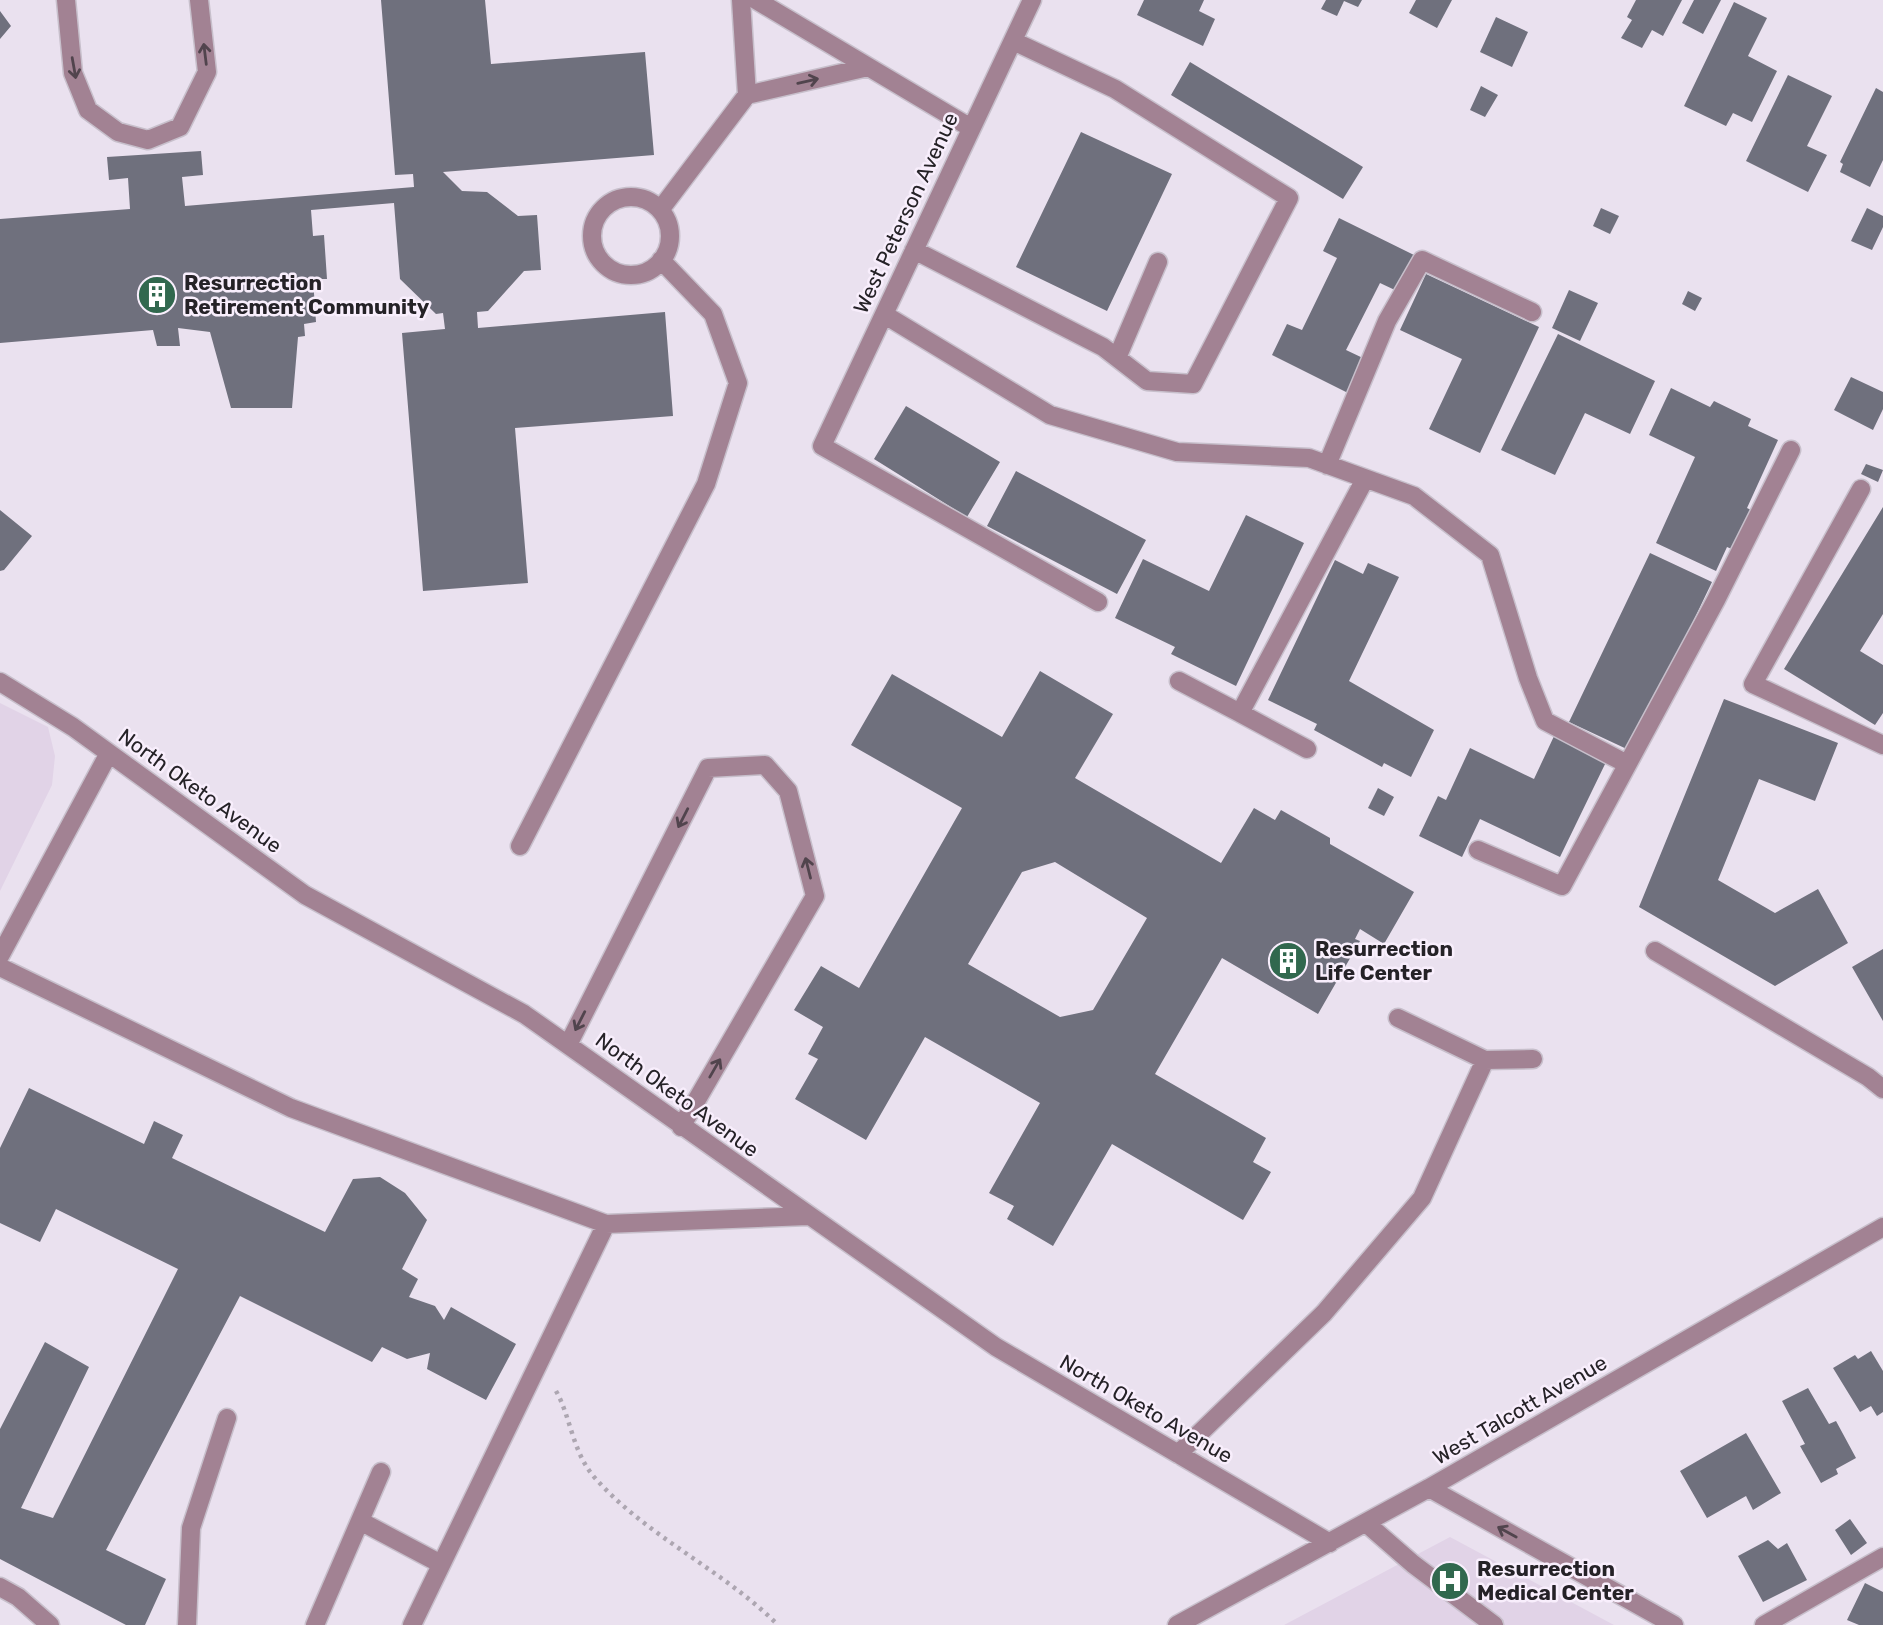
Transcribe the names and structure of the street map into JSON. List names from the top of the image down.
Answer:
{
  "streets": {
    "street": ["West Peterson Avenue", "North Oketo Avenue", "West Talcott Avenue"]
  },
  "crossings": [
    ["North Oketo Avenue", "West Talcott Avenue"]
  ],
  "places": {
    "building": ["Resurrection Retirement Community", "Resurrection Life Center"],
    "hospital": ["Resurrection Medical Center"]
  }
}
